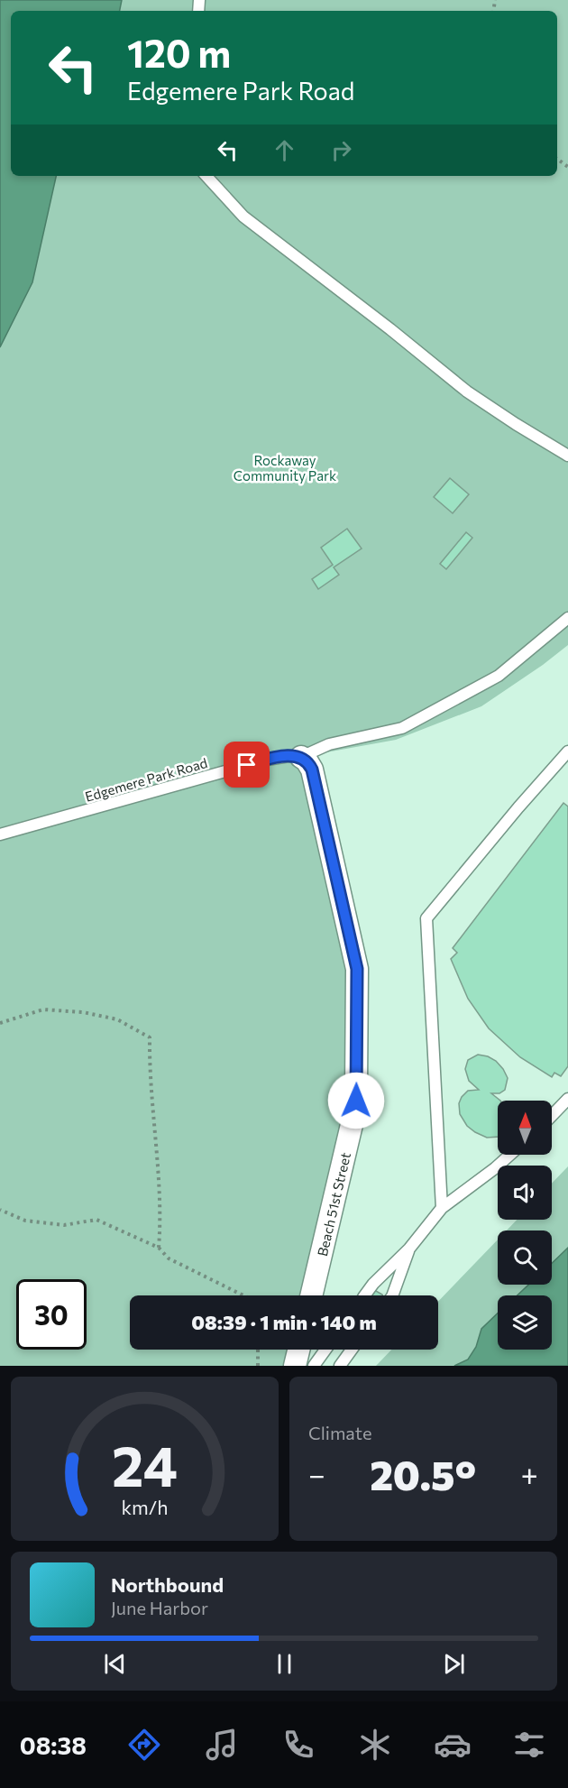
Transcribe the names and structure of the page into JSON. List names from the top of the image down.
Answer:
{
  "streets": {
    "street": ["Beach 51st Street"],
    "lane": ["Edgemere Park Road"]
  },
  "crossings": [
    ["Edgemere Park Road", "Beach 51st Street"]
  ],
  "parks": ["Rockaway Community Park"],
  "north": "top",
  "page": {
    "turn": ["120 m", "Edgemere Park Road"],
    "limit": "30",
    "trip": "08:39 · 1 min · 140 m",
    "tile": "Climate",
    "heat": ["−", "20.5°", "+"],
    "song": ["Northbound", "June Harbor"],
    "tabs": "08:38",
    "gauge": ["24", "km/h"]
  }
}
